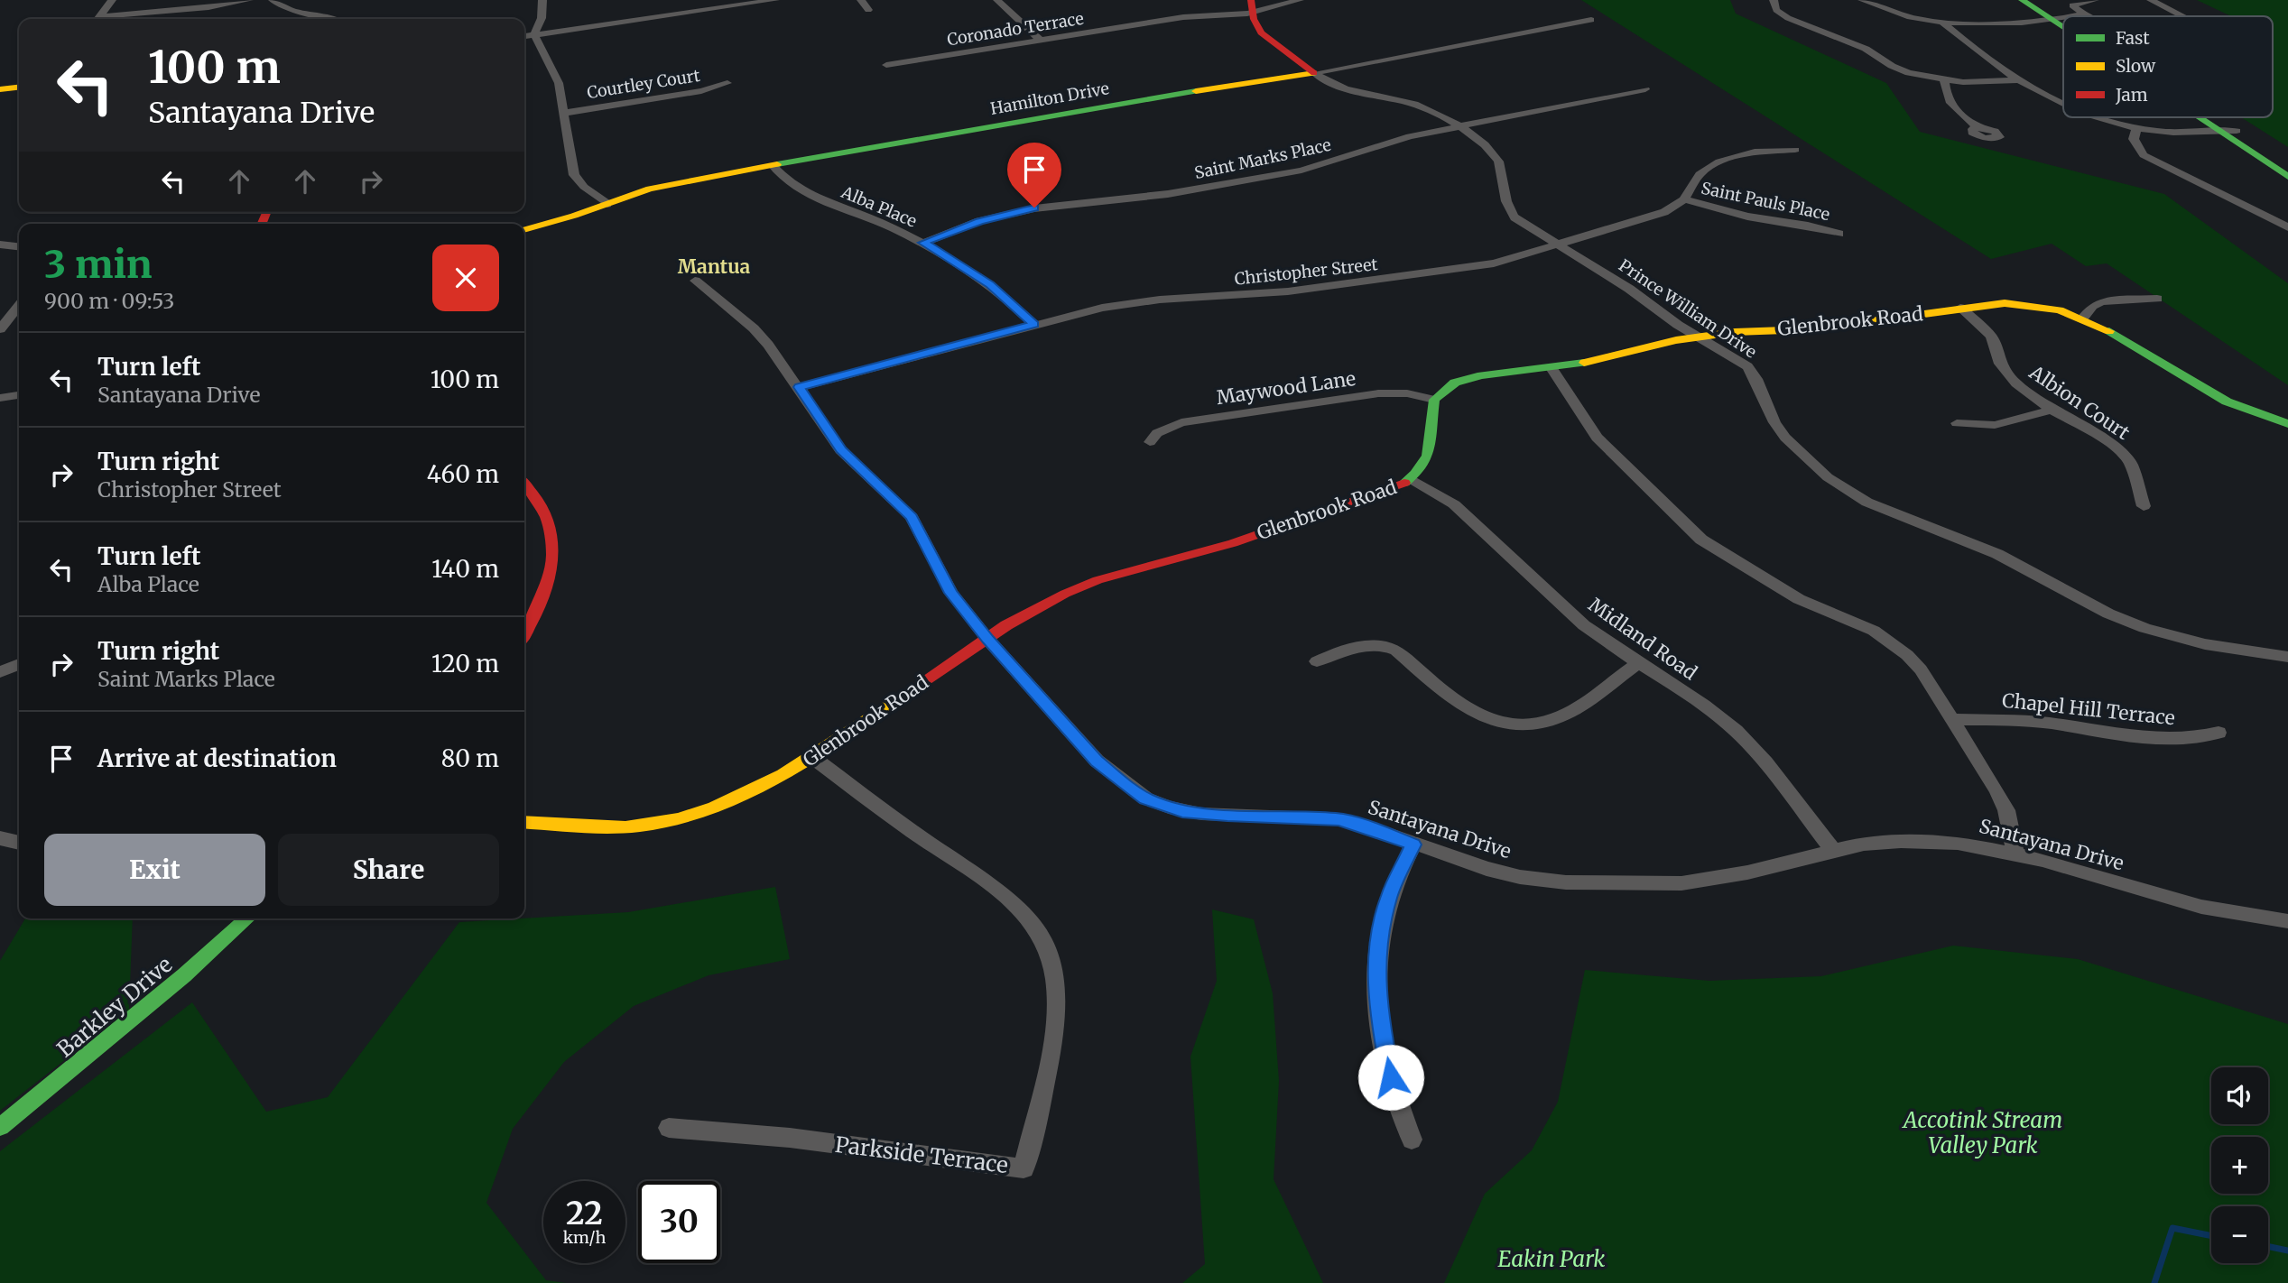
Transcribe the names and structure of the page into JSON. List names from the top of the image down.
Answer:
{
  "streets": {
    "street": [
      "Coronado Terrace",
      "Courtley Court",
      "Hamilton Drive",
      "Saint Marks Place",
      "Saint Pauls Place",
      "Alba Place",
      "Christopher Street",
      "Prince William Drive",
      "Glenbrook Road",
      "Maywood Lane",
      "Albion Court",
      "Midland Road",
      "Chapel Hill Terrace",
      "Santayana Drive",
      "Barkley Drive",
      "Parkside Terrace"
    ]
  },
  "crossings": [
    ["Coronado Terrace", "Prince William Drive"],
    ["Hamilton Drive", "Alba Place"],
    ["Hamilton Drive", "Prince William Drive"],
    ["Saint Marks Place", "Alba Place"],
    ["Saint Marks Place", "Prince William Drive"],
    ["Saint Pauls Place", "Christopher Street"],
    ["Alba Place", "Christopher Street"],
    ["Christopher Street", "Prince William Drive"],
    ["Christopher Street", "Santayana Drive"],
    ["Prince William Drive", "Glenbrook Road"],
    ["Glenbrook Road", "Maywood Lane"],
    ["Glenbrook Road", "Albion Court"],
    ["Glenbrook Road", "Midland Road"],
    ["Glenbrook Road", "Santayana Drive"],
    ["Glenbrook Road", "Parkside Terrace"],
    ["Midland Road", "Santayana Drive"]
  ],
  "districts": ["Mantua"],
  "parks": ["Accotink Stream Valley Park", "Eakin Park"],
  "legend": ["Fast", "Slow", "Jam"],
  "page": {
    "turn": ["100 m", "Santayana Drive"],
    "heading": ["3 min", "900 m · 09:53"],
    "list": [
      {
        "name": "Turn left",
        "note": "Santayana Drive",
        "value": "100 m"
      },
      {
        "name": "Turn right",
        "note": "Christopher Street",
        "value": "460 m"
      },
      {
        "name": "Turn left",
        "note": "Alba Place",
        "value": "140 m"
      },
      {
        "name": "Turn right",
        "note": "Saint Marks Place",
        "value": "120 m"
      },
      {
        "name": "Arrive at destination",
        "value": "80 m"
      }
    ],
    "buttons": ["Exit", "Share"],
    "map_buttons": ["+", "−"],
    "speed": "22 km/h",
    "limit": "30"
  }
}
